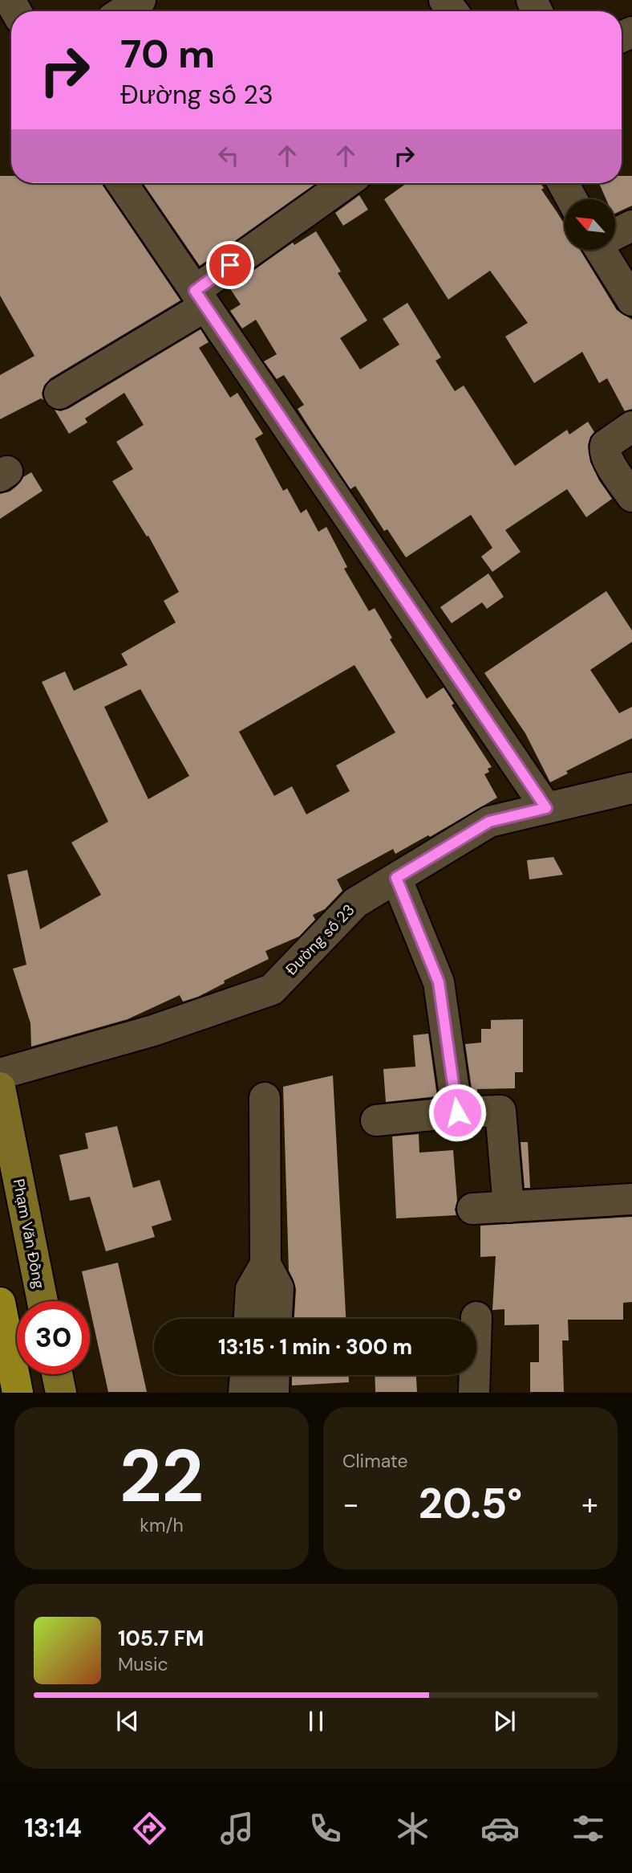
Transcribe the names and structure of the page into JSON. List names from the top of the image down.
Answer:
{
  "streets": {
    "main road": ["Phạm Văn Đồng"],
    "street": ["Đường số 23"]
  },
  "north": "top left",
  "page": {
    "turn": ["70 m", "Đường số 23"],
    "limit": "30",
    "trip": "13:15 · 1 min · 300 m",
    "tile": [
      ["22", "km/h"],
      "Climate"
    ],
    "heat": ["−", "20.5°", "+"],
    "song": ["105.7 FM", "Music"],
    "tabs": "13:14"
  }
}
